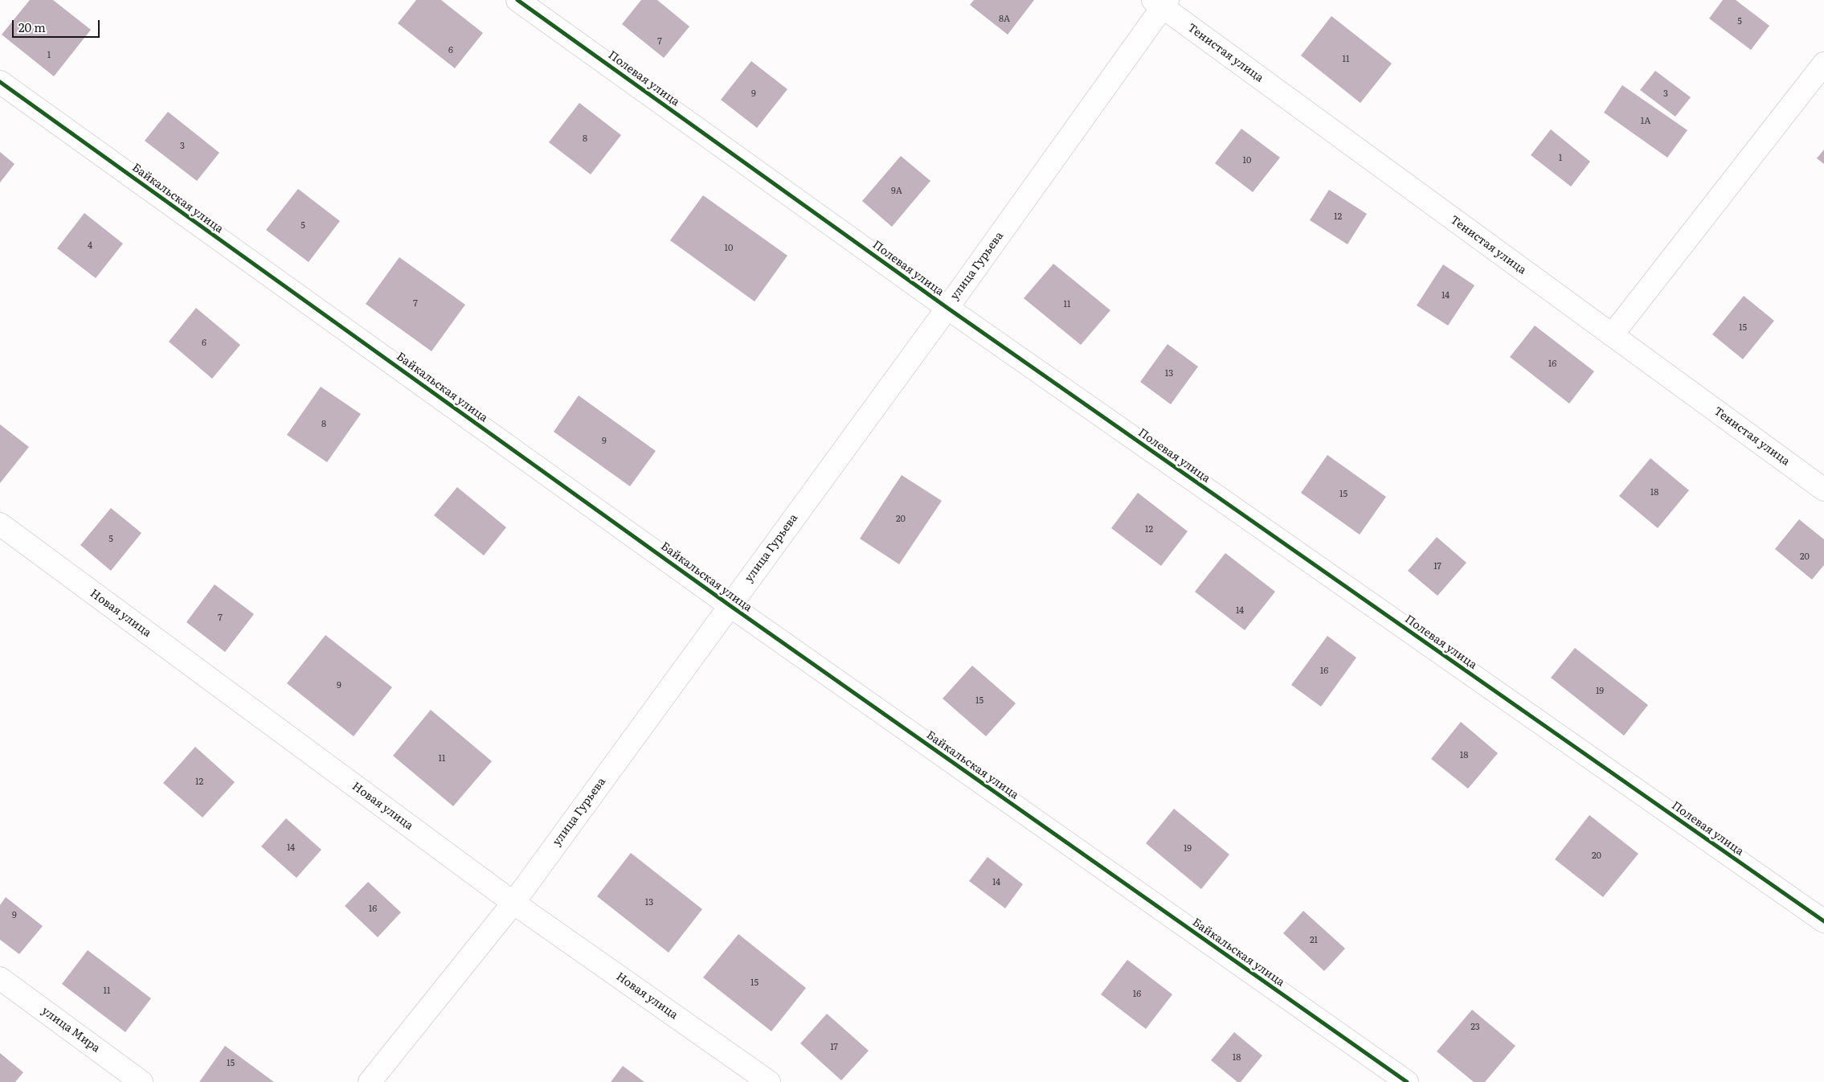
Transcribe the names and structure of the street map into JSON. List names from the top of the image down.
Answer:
{
  "streets": {
    "street": [
      "Тенистая улица",
      "Полевая улица",
      "Байкальская улица",
      "улица Гурьева",
      "Новая улица",
      "улица Мира"
    ]
  },
  "crossings": [
    ["Тенистая улица", "улица Гурьева"],
    ["Полевая улица", "улица Гурьева"],
    ["Байкальская улица", "улица Гурьева"],
    ["улица Гурьева", "Новая улица"]
  ],
  "house_numbers": [
    "8А",
    "5",
    "7",
    "6",
    "1",
    "11",
    "9",
    "3",
    "1А",
    "8",
    "3",
    "1",
    "10",
    "9А",
    "12",
    "5",
    "4",
    "10",
    "14",
    "7",
    "11",
    "15",
    "6",
    "16",
    "13",
    "8",
    "9",
    "18",
    "15",
    "20",
    "12",
    "5",
    "20",
    "17",
    "14",
    "7",
    "16",
    "9",
    "19",
    "15",
    "18",
    "11",
    "12",
    "14",
    "19",
    "20",
    "14",
    "13",
    "16",
    "9",
    "21",
    "15",
    "11",
    "16",
    "23",
    "17",
    "18",
    "15"
  ],
  "scale_bar": "20 m"
}
